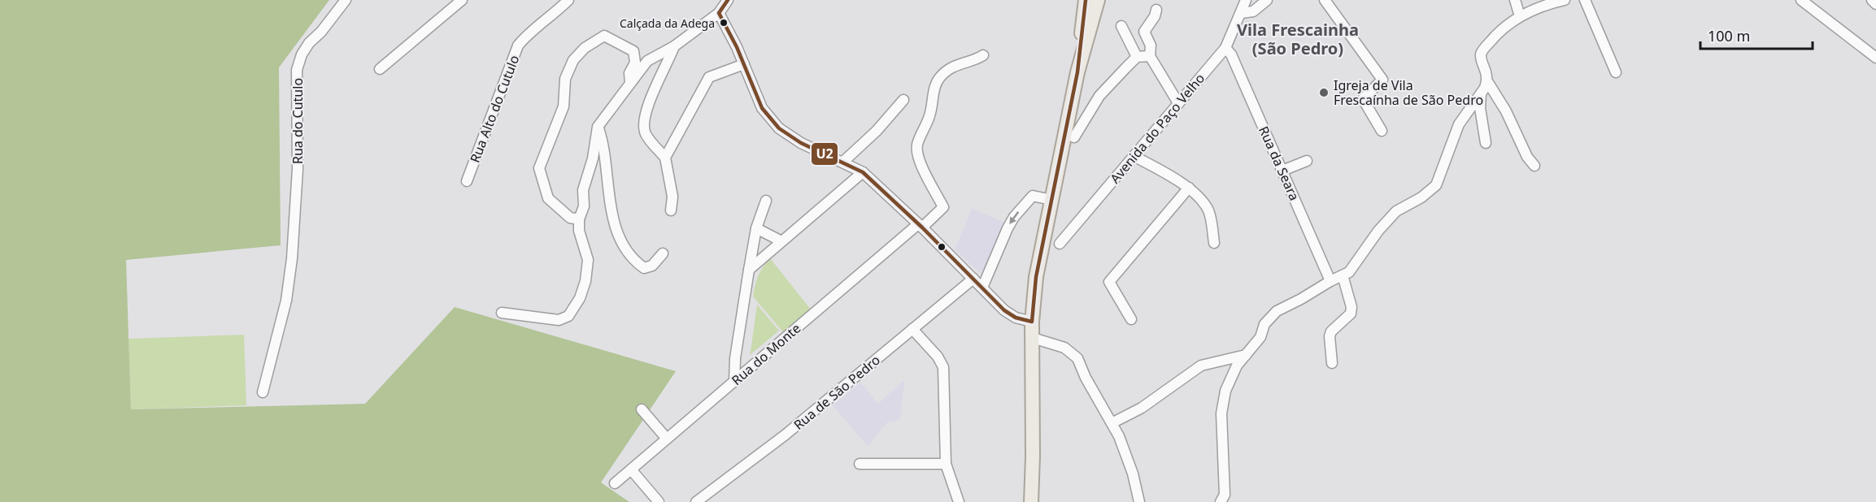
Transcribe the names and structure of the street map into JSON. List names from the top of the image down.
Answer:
{
  "streets": {
    "street": [
      "Rua Alto do Cutulo",
      "Rua do Cutulo",
      "Avenida do Paço Velho",
      "Rua da Seara",
      "Rua do Monte",
      "Rua de São Pedro"
    ]
  },
  "crossings": [
    ["Avenida do Paço Velho", "Rua da Seara"]
  ],
  "districts": ["Vila Frescainha (São Pedro)"],
  "places": ["Calçada da Adega", "Igreja de Vila Frescaínha de São Pedro"],
  "lines": ["transit line U2"],
  "scale_bar": "100 m"
}
